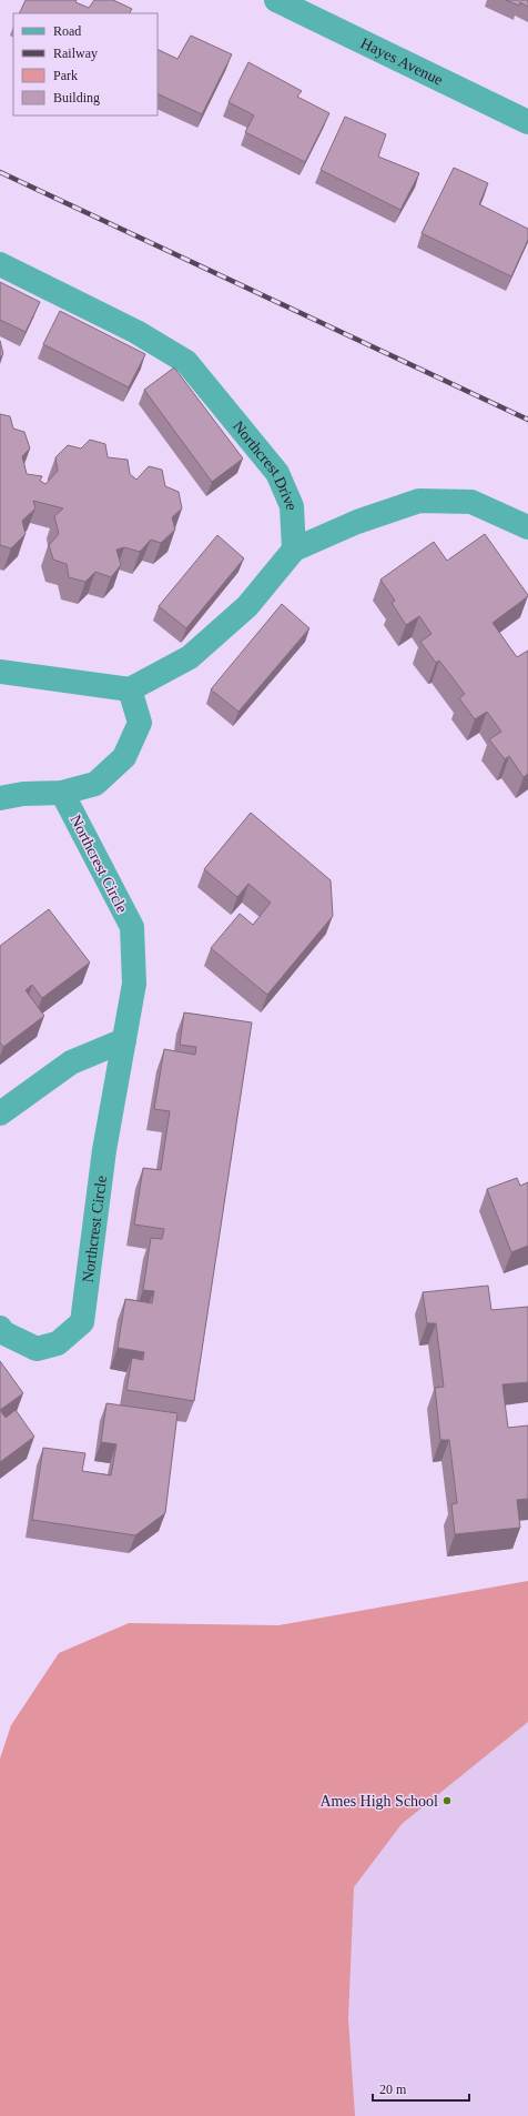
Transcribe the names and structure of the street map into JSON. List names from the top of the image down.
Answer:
{
  "streets": {
    "street": ["Hayes Avenue", "Northcrest Drive", "Northcrest Circle"]
  },
  "places": ["Ames High School"],
  "legend": [
    "Road",
    "Railway",
    "Park",
    "Building"
  ],
  "scale_bar": "20 m"
}
